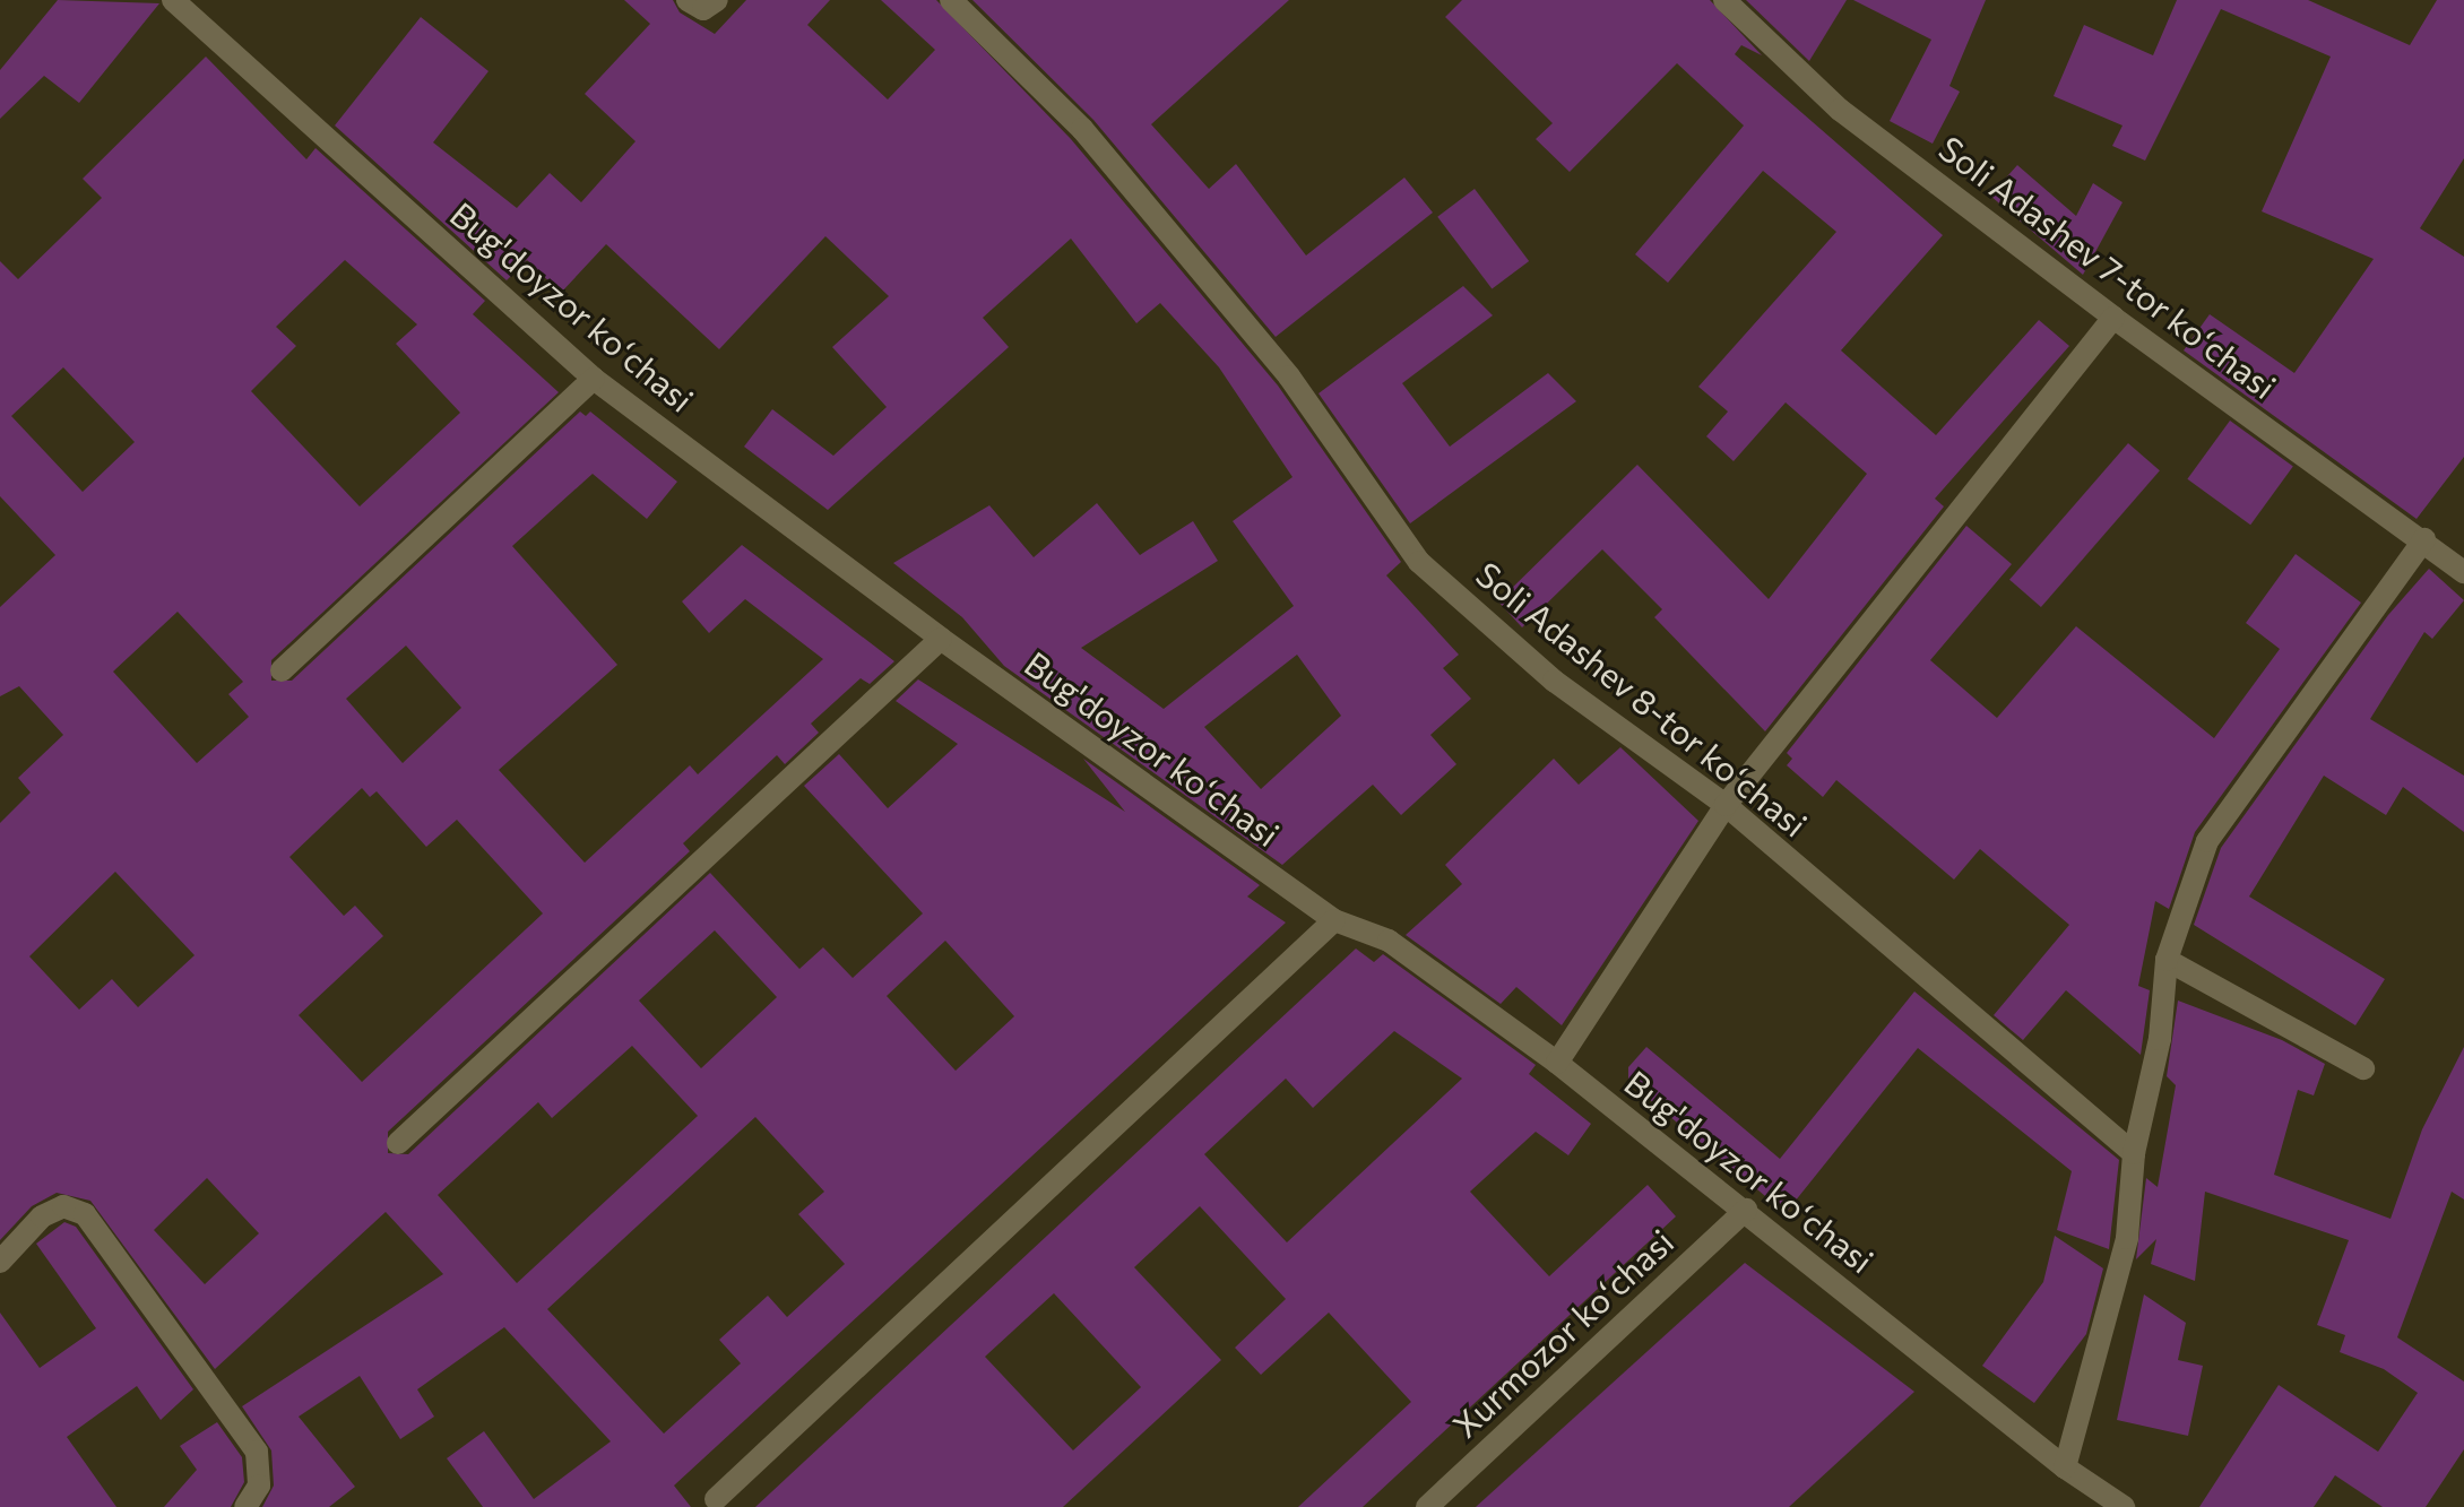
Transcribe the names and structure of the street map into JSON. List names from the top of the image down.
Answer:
{
  "streets": {
    "street": [
      "Soli Adashev 7-tor koʻchasi",
      "Bug'doyzor koʻchasi",
      "Soli Adashev 8-tor koʻchasi",
      "Xurmozor koʻchasi"
    ]
  },
  "crossings": [
    ["Bug'doyzor koʻchasi", "Xurmozor koʻchasi"]
  ]
}
